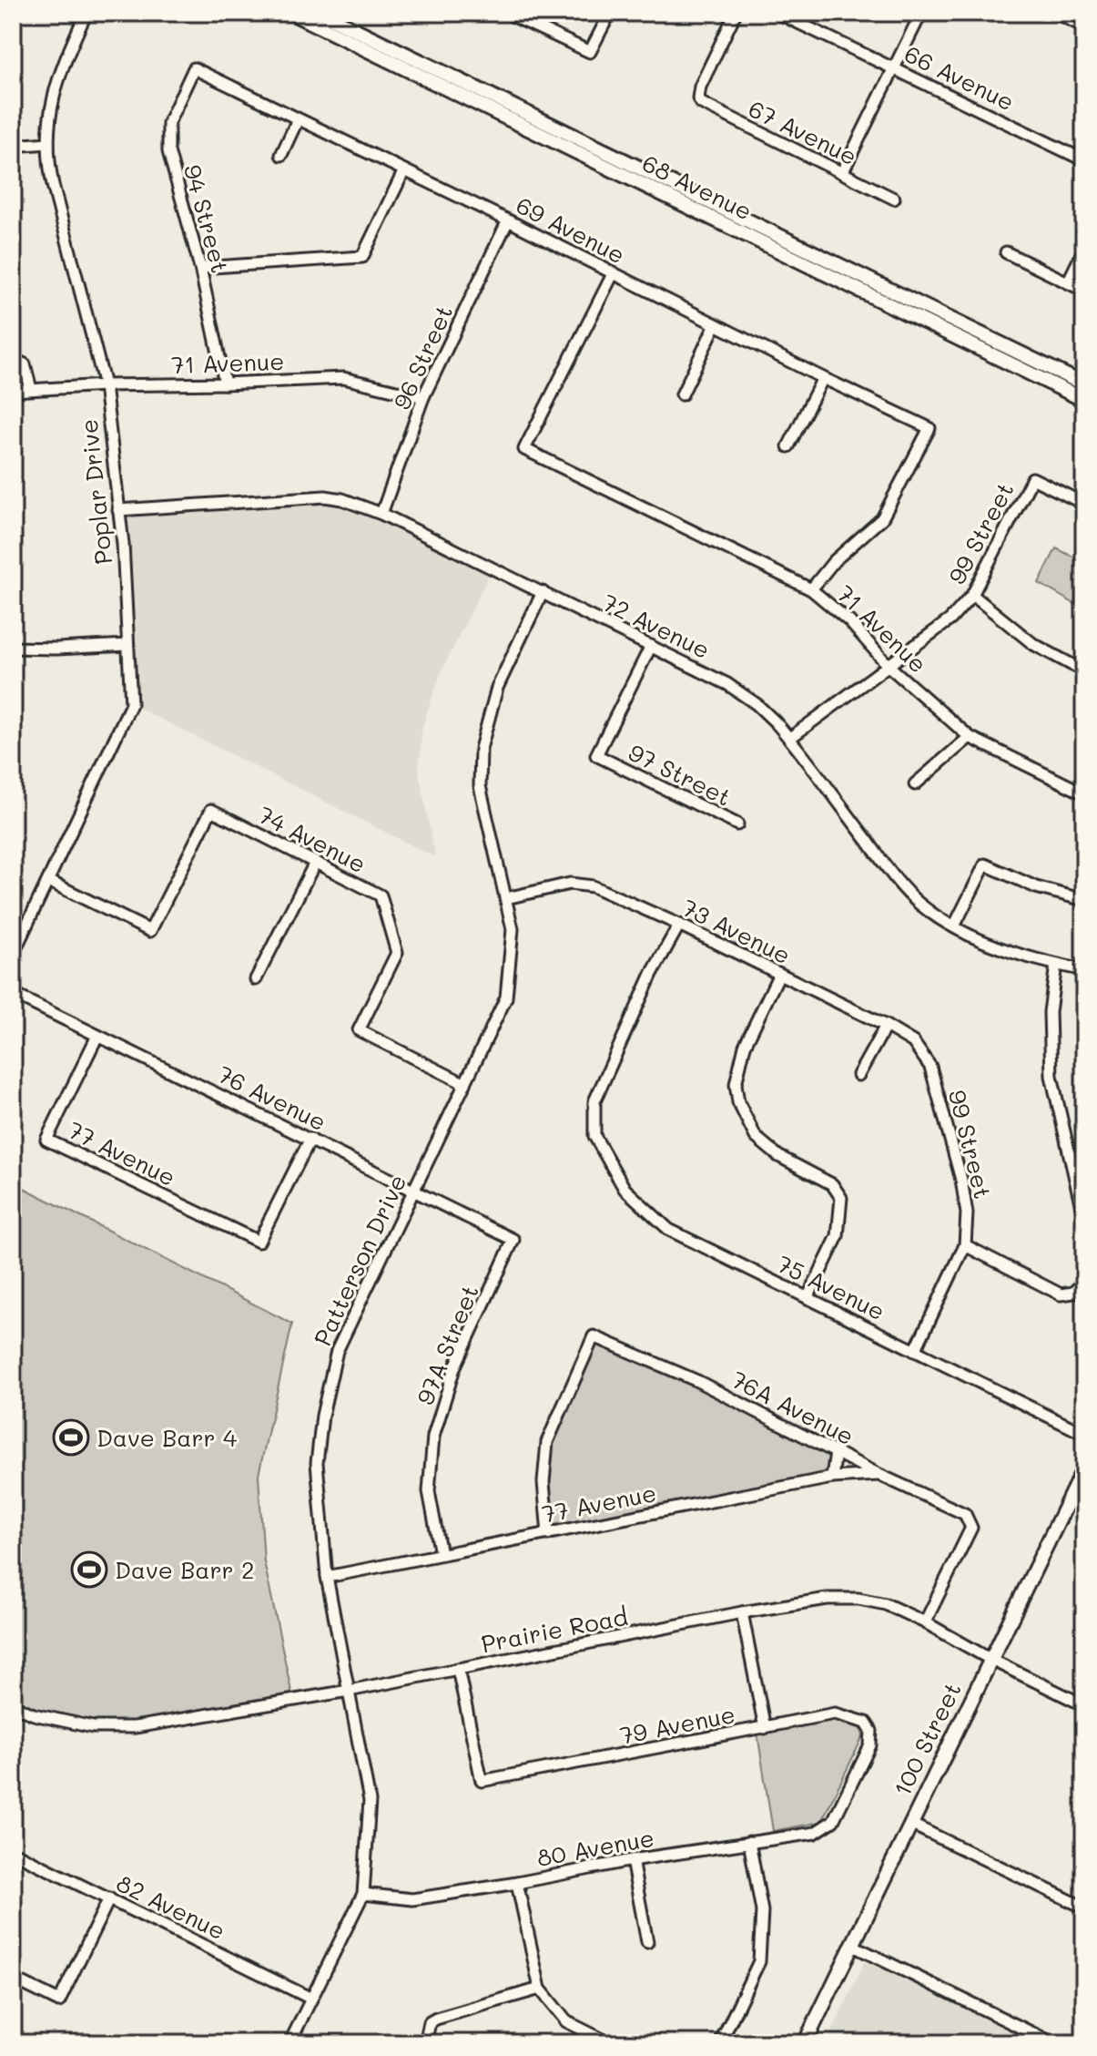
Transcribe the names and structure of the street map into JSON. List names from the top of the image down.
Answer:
{
  "streets": {
    "main road": ["68 Avenue", "100 Street"],
    "street": [
      "66 Avenue",
      "67 Avenue",
      "94 Street",
      "69 Avenue",
      "96 Street",
      "71 Avenue",
      "Poplar Drive",
      "99 Street",
      "72 Avenue",
      "97 Street",
      "74 Avenue",
      "73 Avenue",
      "76 Avenue",
      "77 Avenue",
      "Patterson Drive",
      "75 Avenue",
      "97A Street",
      "76A Avenue",
      "Prairie Road",
      "79 Avenue",
      "80 Avenue",
      "82 Avenue"
    ]
  },
  "crossings": [
    ["94 Street", "69 Avenue"],
    ["94 Street", "71 Avenue"],
    ["69 Avenue", "96 Street"],
    ["69 Avenue", "71 Avenue"],
    ["96 Street", "71 Avenue"],
    ["96 Street", "72 Avenue"],
    ["71 Avenue", "Poplar Drive"],
    ["71 Avenue", "99 Street"],
    ["Poplar Drive", "72 Avenue"],
    ["Poplar Drive", "74 Avenue"],
    ["99 Street", "72 Avenue"],
    ["99 Street", "73 Avenue"],
    ["99 Street", "75 Avenue"],
    ["72 Avenue", "97 Street"],
    ["72 Avenue", "Patterson Drive"],
    ["74 Avenue", "Patterson Drive"],
    ["73 Avenue", "Patterson Drive"],
    ["73 Avenue", "75 Avenue"],
    ["76 Avenue", "77 Avenue"],
    ["76 Avenue", "Patterson Drive"],
    ["76 Avenue", "97A Street"],
    ["77 Avenue", "Patterson Drive"],
    ["77 Avenue", "97A Street"],
    ["77 Avenue", "76A Avenue"],
    ["Patterson Drive", "Prairie Road"],
    ["Patterson Drive", "80 Avenue"],
    ["Patterson Drive", "82 Avenue"],
    ["76A Avenue", "Prairie Road"],
    ["Prairie Road", "79 Avenue"],
    ["Prairie Road", "100 Street"],
    ["79 Avenue", "80 Avenue"]
  ],
  "places": {
    "sports": ["Dave Barr 4", "Dave Barr 2"]
  }
}
